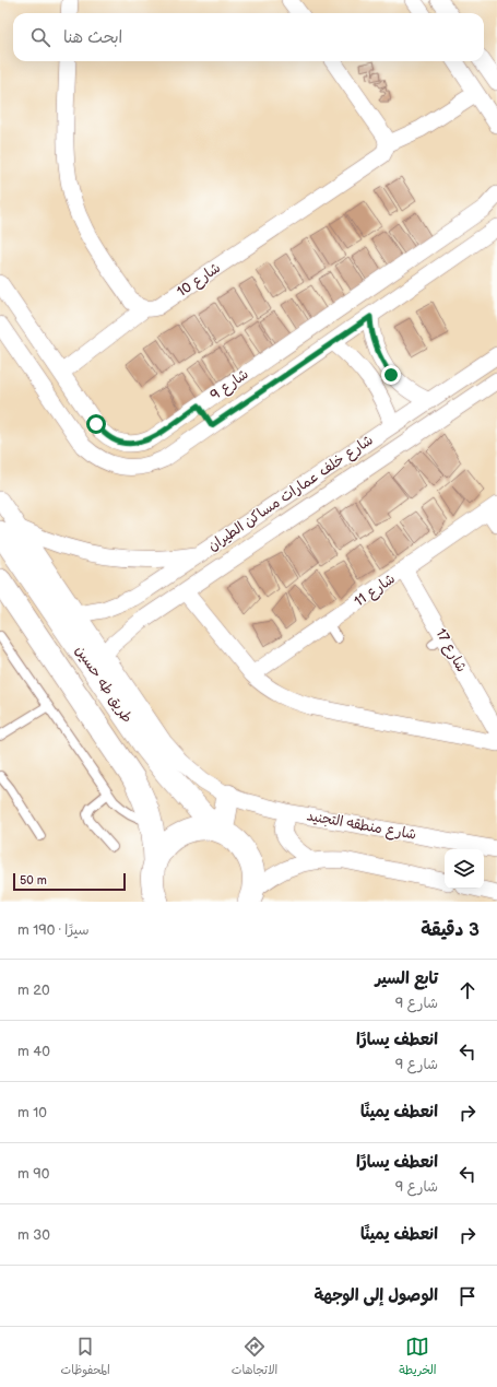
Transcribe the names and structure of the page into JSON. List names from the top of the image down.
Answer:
{
  "streets": {
    "main road": ["طريق طه حسين"],
    "street": [
      "شارع 10",
      "شارع 9",
      "شارع خلف عمارات مساكن الطيران",
      "شارع 11",
      "شارع 17",
      "شارع منطقه التجنيد"
    ]
  },
  "crossings": [
    ["شارع خلف عمارات مساكن الطيران", "شارع منطقه التجنيد"],
    ["شارع 11", "شارع 17"],
    ["طريق طه حسين", "شارع منطقه التجنيد"]
  ],
  "scale_bar": "50 m",
  "page": {
    "search": "ابحث هنا",
    "scale": "50 m",
    "heading": ["3 دقيقة", "سيرًا · 190 m"],
    "list": [
      ["تابع السير", "شارع 9", "20 m"],
      ["انعطف يسارًا", "شارع 9", "40 m"],
      ["انعطف يمينًا", "10 m"],
      ["انعطف يسارًا", "شارع 9", "90 m"],
      ["انعطف يمينًا", "30 m"],
      "الوصول إلى الوجهة"
    ],
    "nav": ["الخريطة", "الاتجاهات", "المحفوظات"]
  }
}
